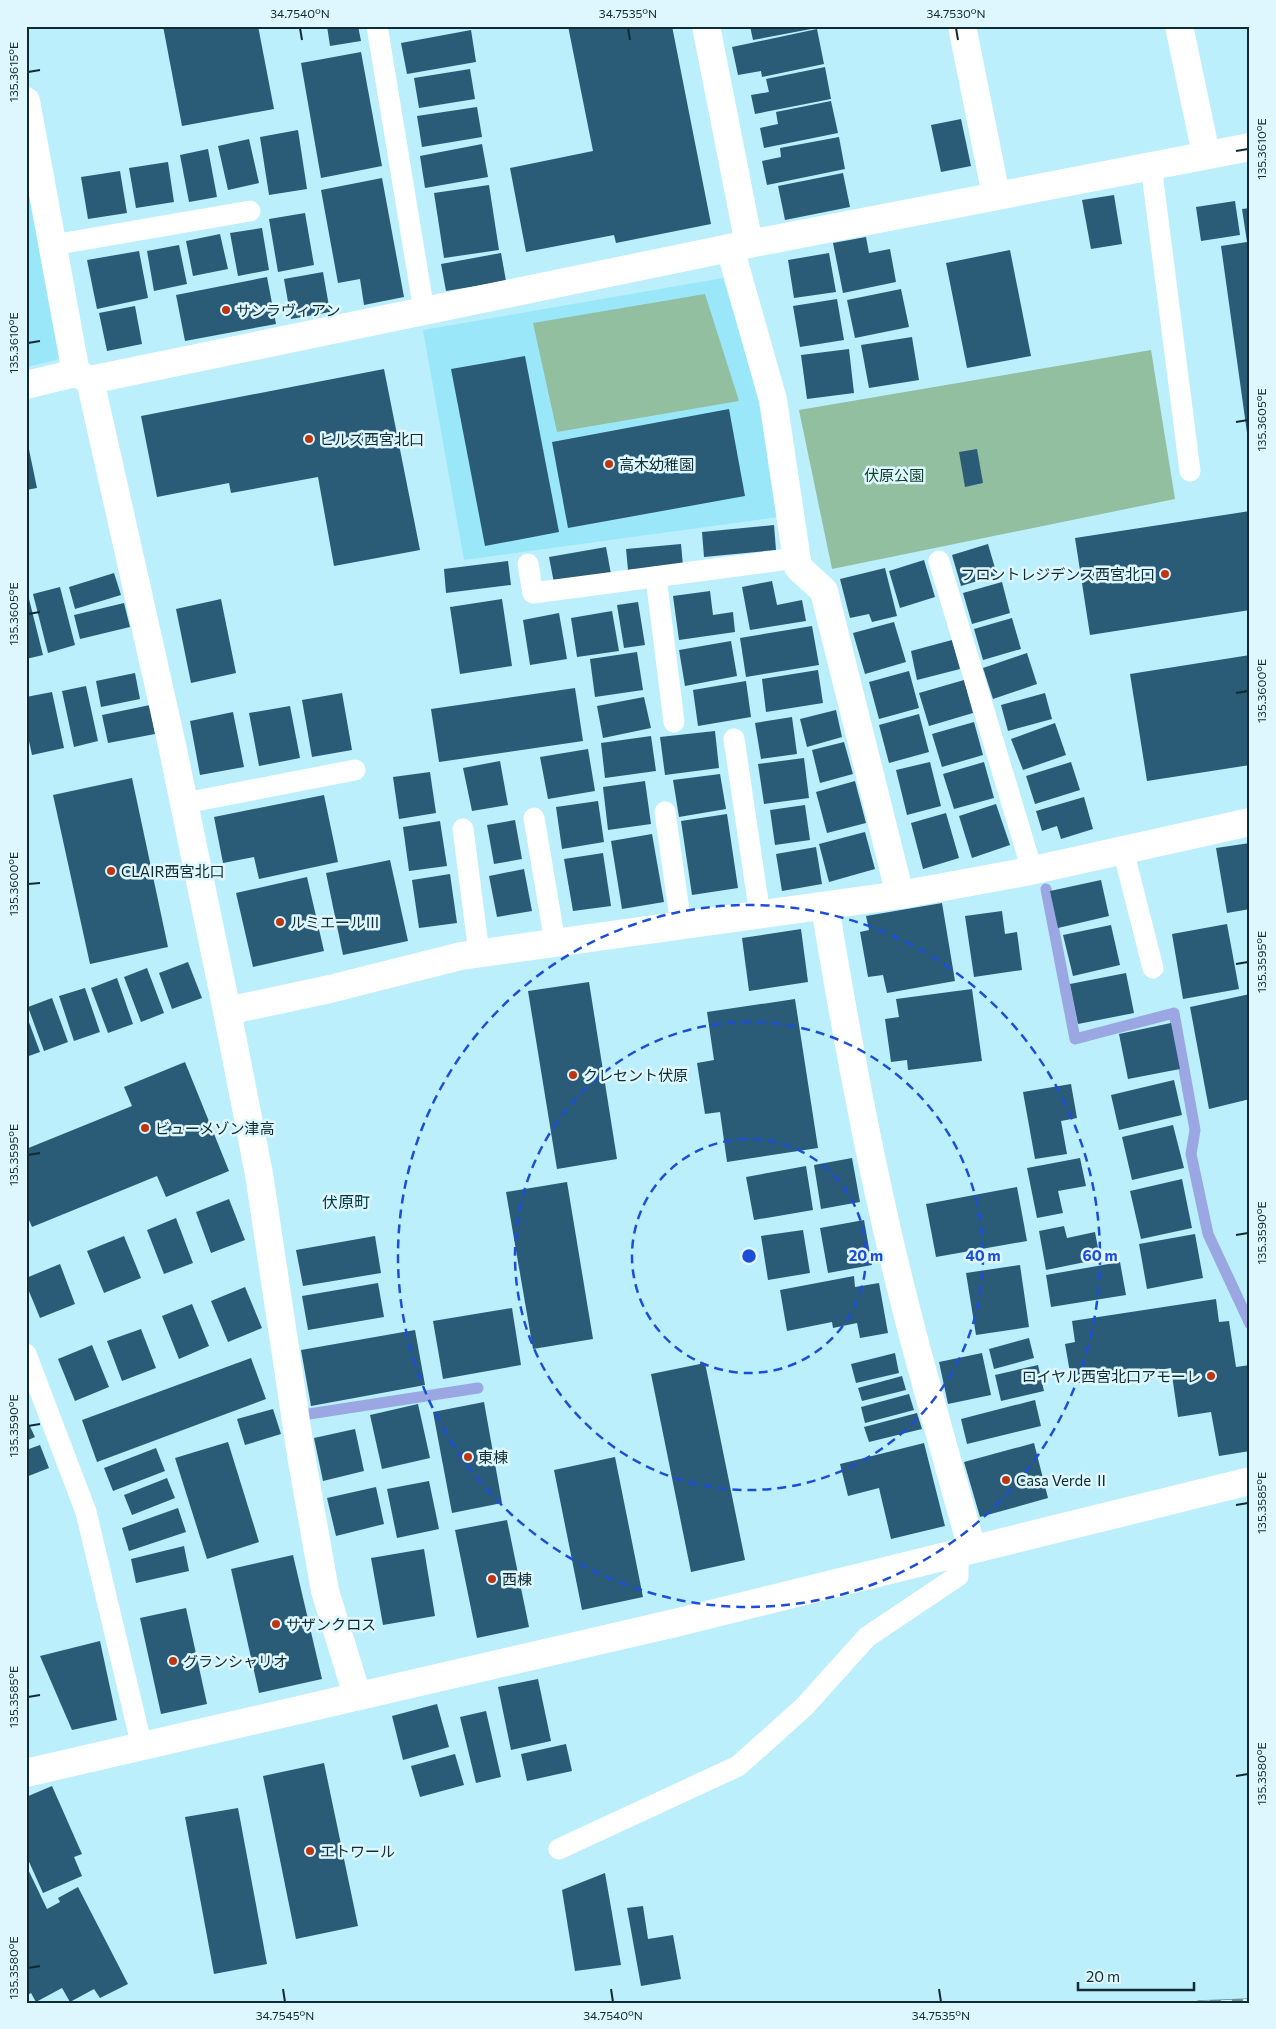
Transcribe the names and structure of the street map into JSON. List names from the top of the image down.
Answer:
{
  "districts": ["伏原町"],
  "parks": ["伏原公園"],
  "places": [
    "サンラヴィアン",
    "ヒルズ西宮北口",
    "高木幼稚園",
    "フロントレジデンス西宮北口",
    "CLAIR西宮北口",
    "ルミエールⅢ",
    "クレセント伏原",
    "ビューメゾン津高",
    "ロイヤル西宮北口アモーレ",
    "東棟",
    "Casa Verde Ⅱ",
    "西棟",
    "サザンクロス",
    "グランシャリオ",
    "エトワール"
  ],
  "scale_bar": "20 m",
  "coordinates": [
    "34.7540°N",
    "34.7535°N",
    "34.7530°N",
    "135.3615°E",
    "135.3610°E",
    "135.3605°E",
    "135.3600°E",
    "135.3595°E",
    "135.3590°E",
    "135.3585°E",
    "135.3580°E",
    "34.7545°N"
  ],
  "rings": ["20 m", "40 m", "60 m"]
}
